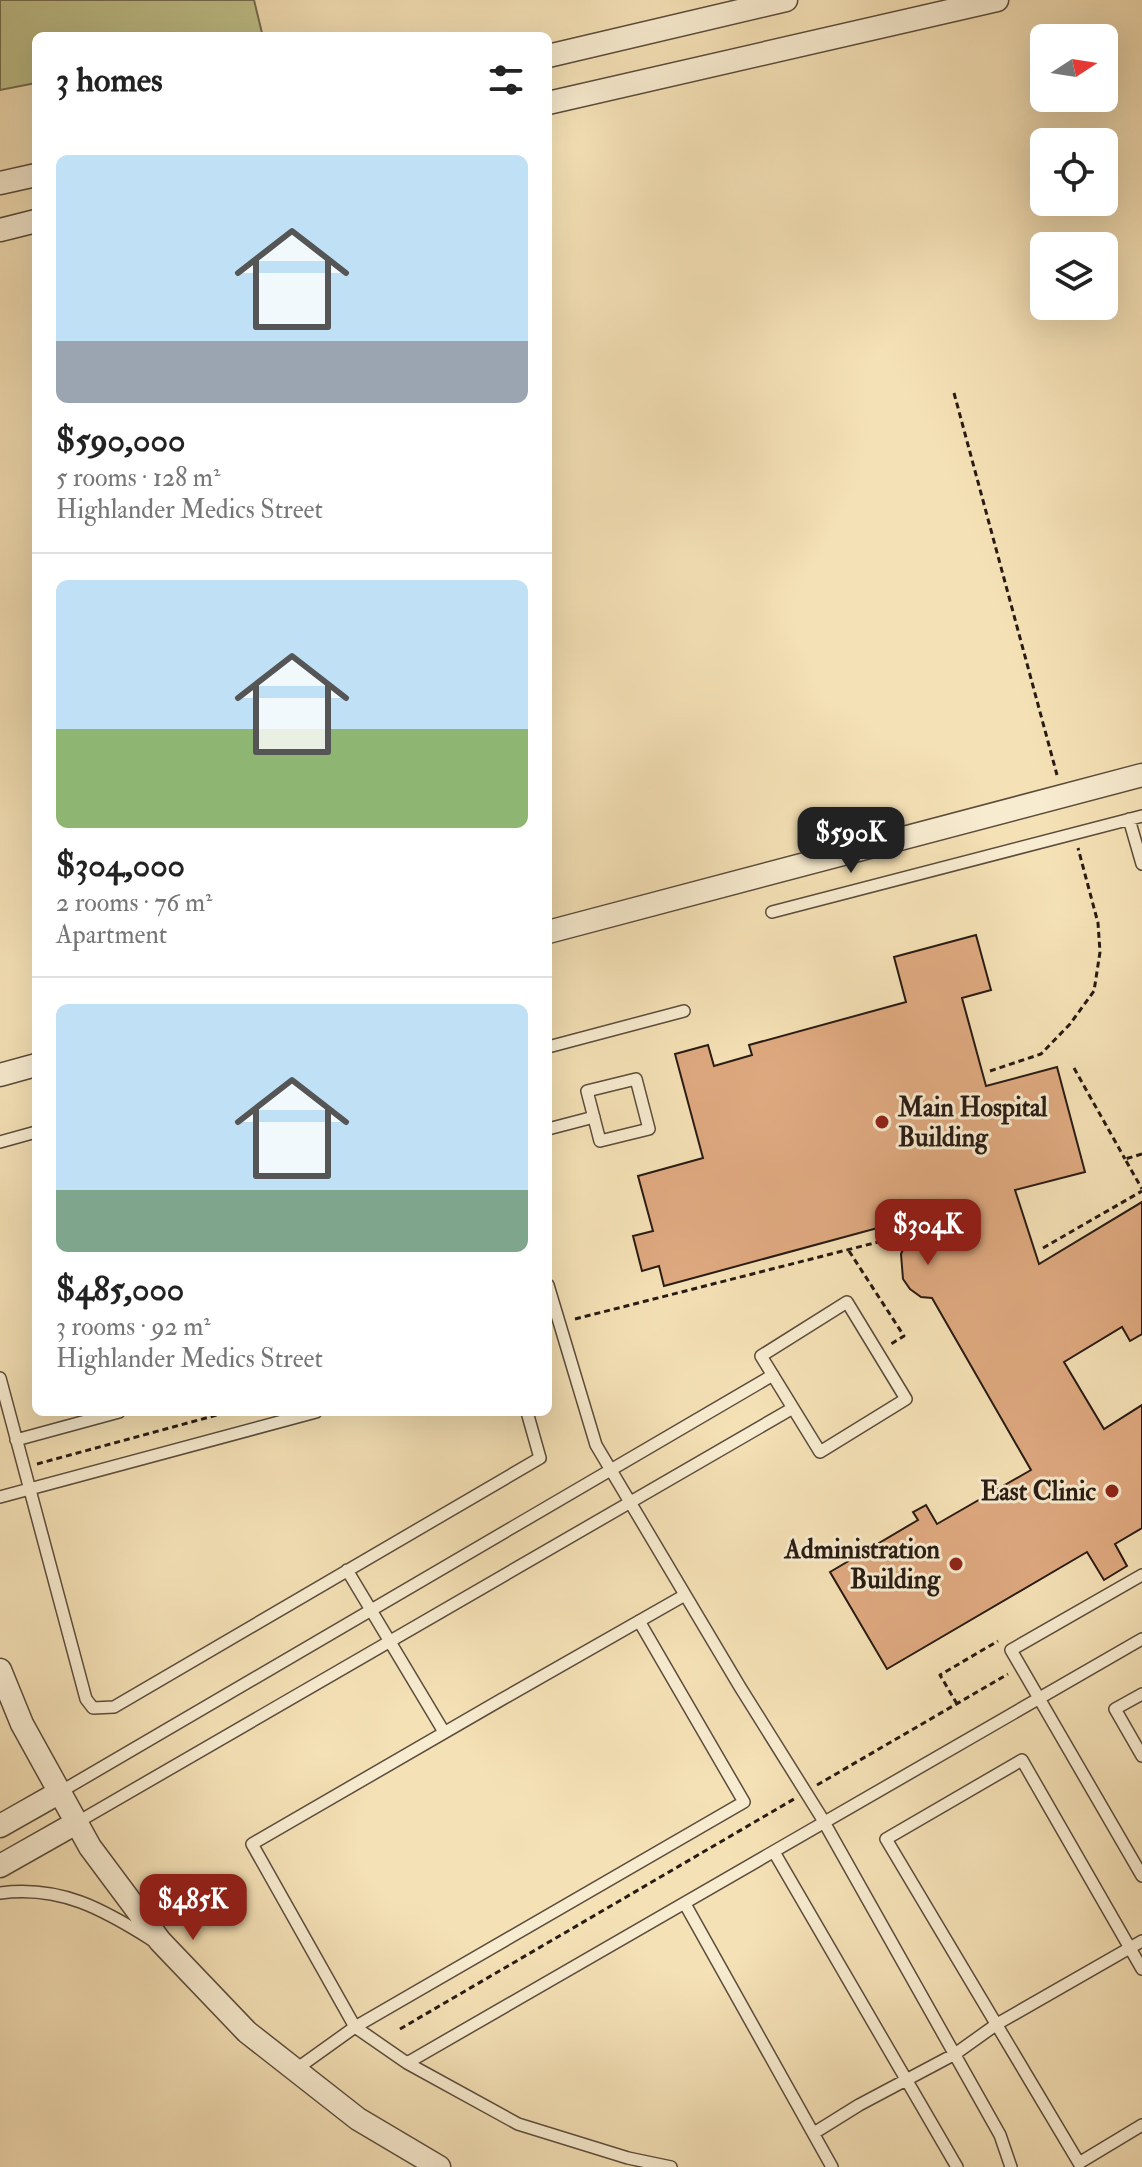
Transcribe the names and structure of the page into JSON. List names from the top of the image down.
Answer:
{
  "places": ["Main Hospital Building", "East Clinic", "Administration Building"],
  "north": "right",
  "page": {
    "heading": "3 homes",
    "list": [
      {
        "name": "$590,000",
        "note": "5 rooms · 128 m² · Highlander Medics Street"
      },
      {
        "name": "$304,000",
        "note": "2 rooms · 76 m² · Apartment"
      },
      {
        "name": "$485,000",
        "note": "3 rooms · 92 m² · Highlander Medics Street"
      }
    ],
    "price": ["$590K", "$304K", "$485K"]
  }
}
